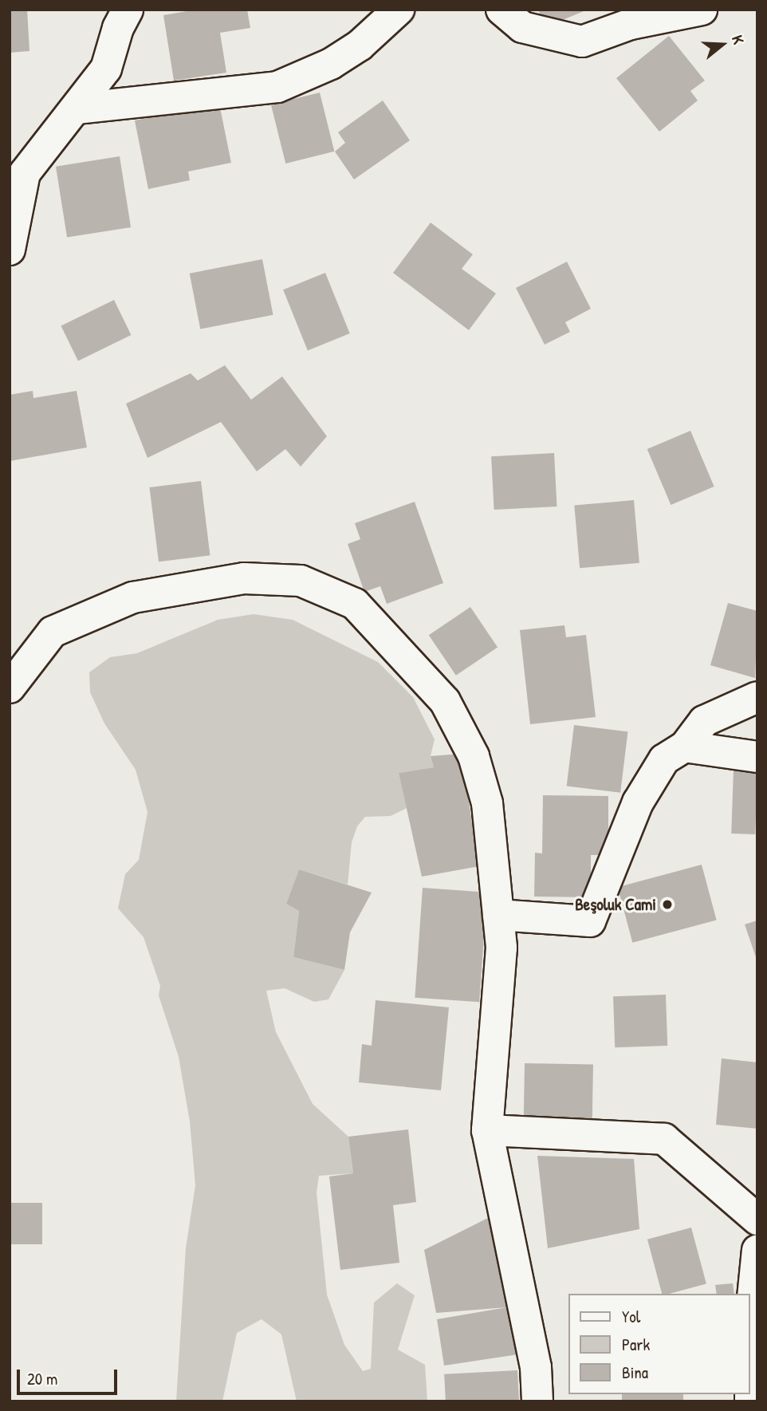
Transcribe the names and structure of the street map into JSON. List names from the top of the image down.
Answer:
{
  "places": ["Beşoluk Cami"],
  "legend": ["Yol", "Park", "Bina"],
  "scale_bar": "20 m",
  "north": "right"
}
